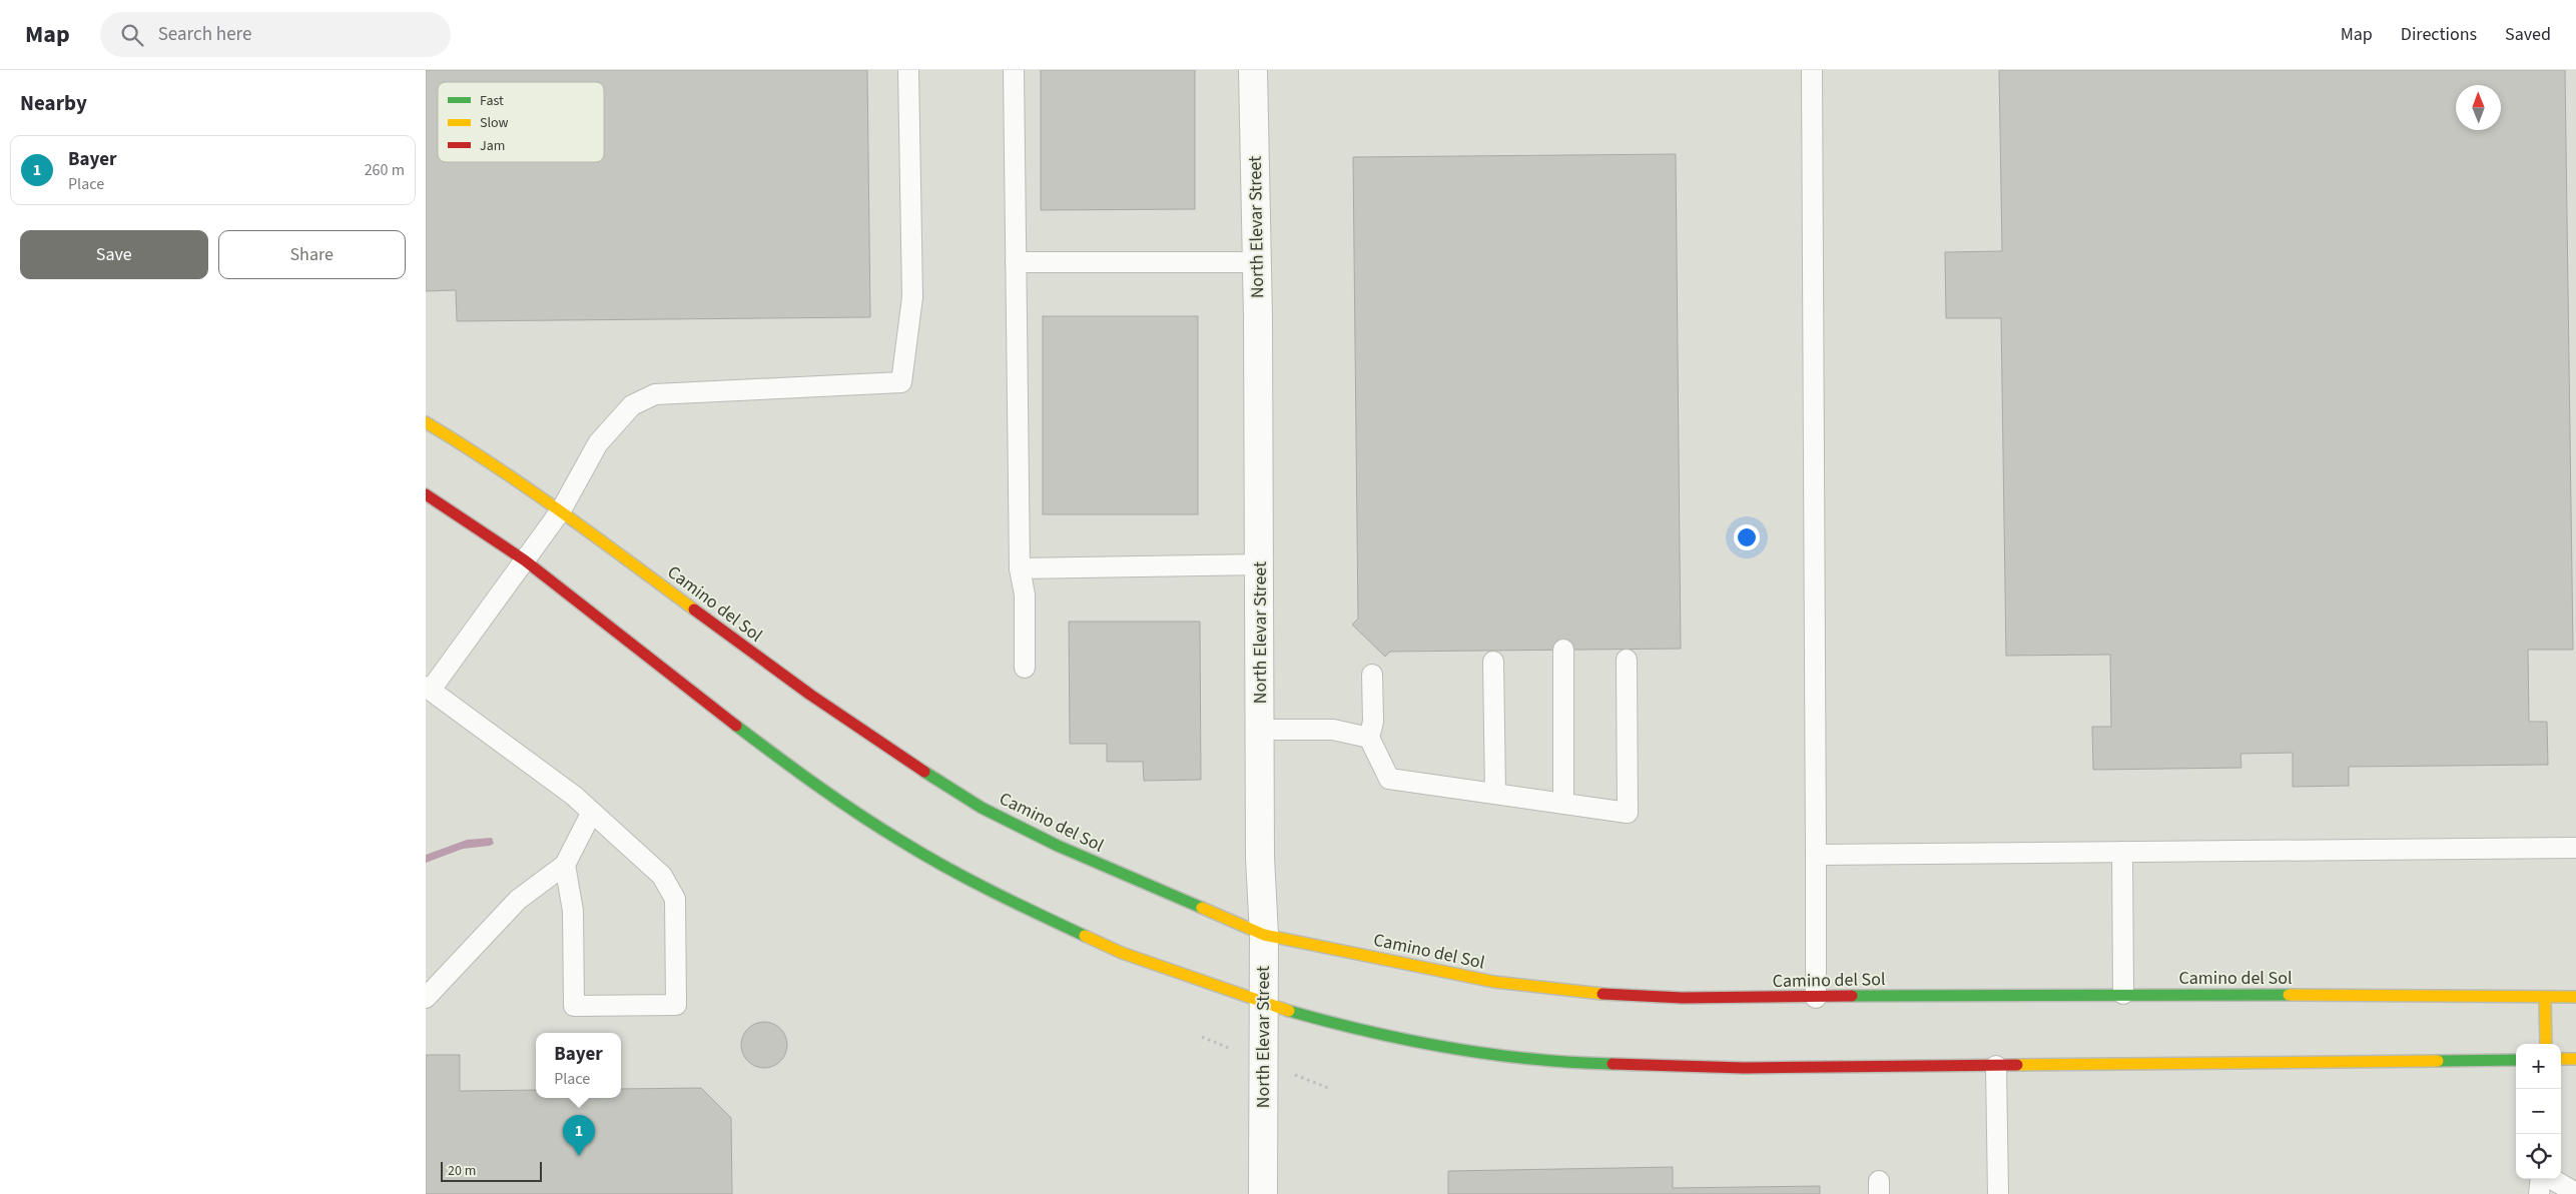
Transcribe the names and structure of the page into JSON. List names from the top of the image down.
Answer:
{
  "streets": {
    "street": ["North Elevar Street", "Camino del Sol"]
  },
  "crossings": [
    ["North Elevar Street", "Camino del Sol"]
  ],
  "legend": ["Fast", "Slow", "Jam"],
  "scale_bar": "20 m",
  "north": "top",
  "page": {
    "header": "Map",
    "search": "Search here",
    "nav": ["Map", "Directions", "Saved"],
    "heading": "Nearby",
    "list": [
      {
        "mark": "1",
        "name": "Bayer",
        "note": "Place",
        "value": "260 m"
      }
    ],
    "buttons": ["Save", "Share"],
    "popup": ["Bayer", "Place"],
    "map_buttons": ["+", "−"],
    "pins": "1",
    "scale": "20 m"
  }
}
